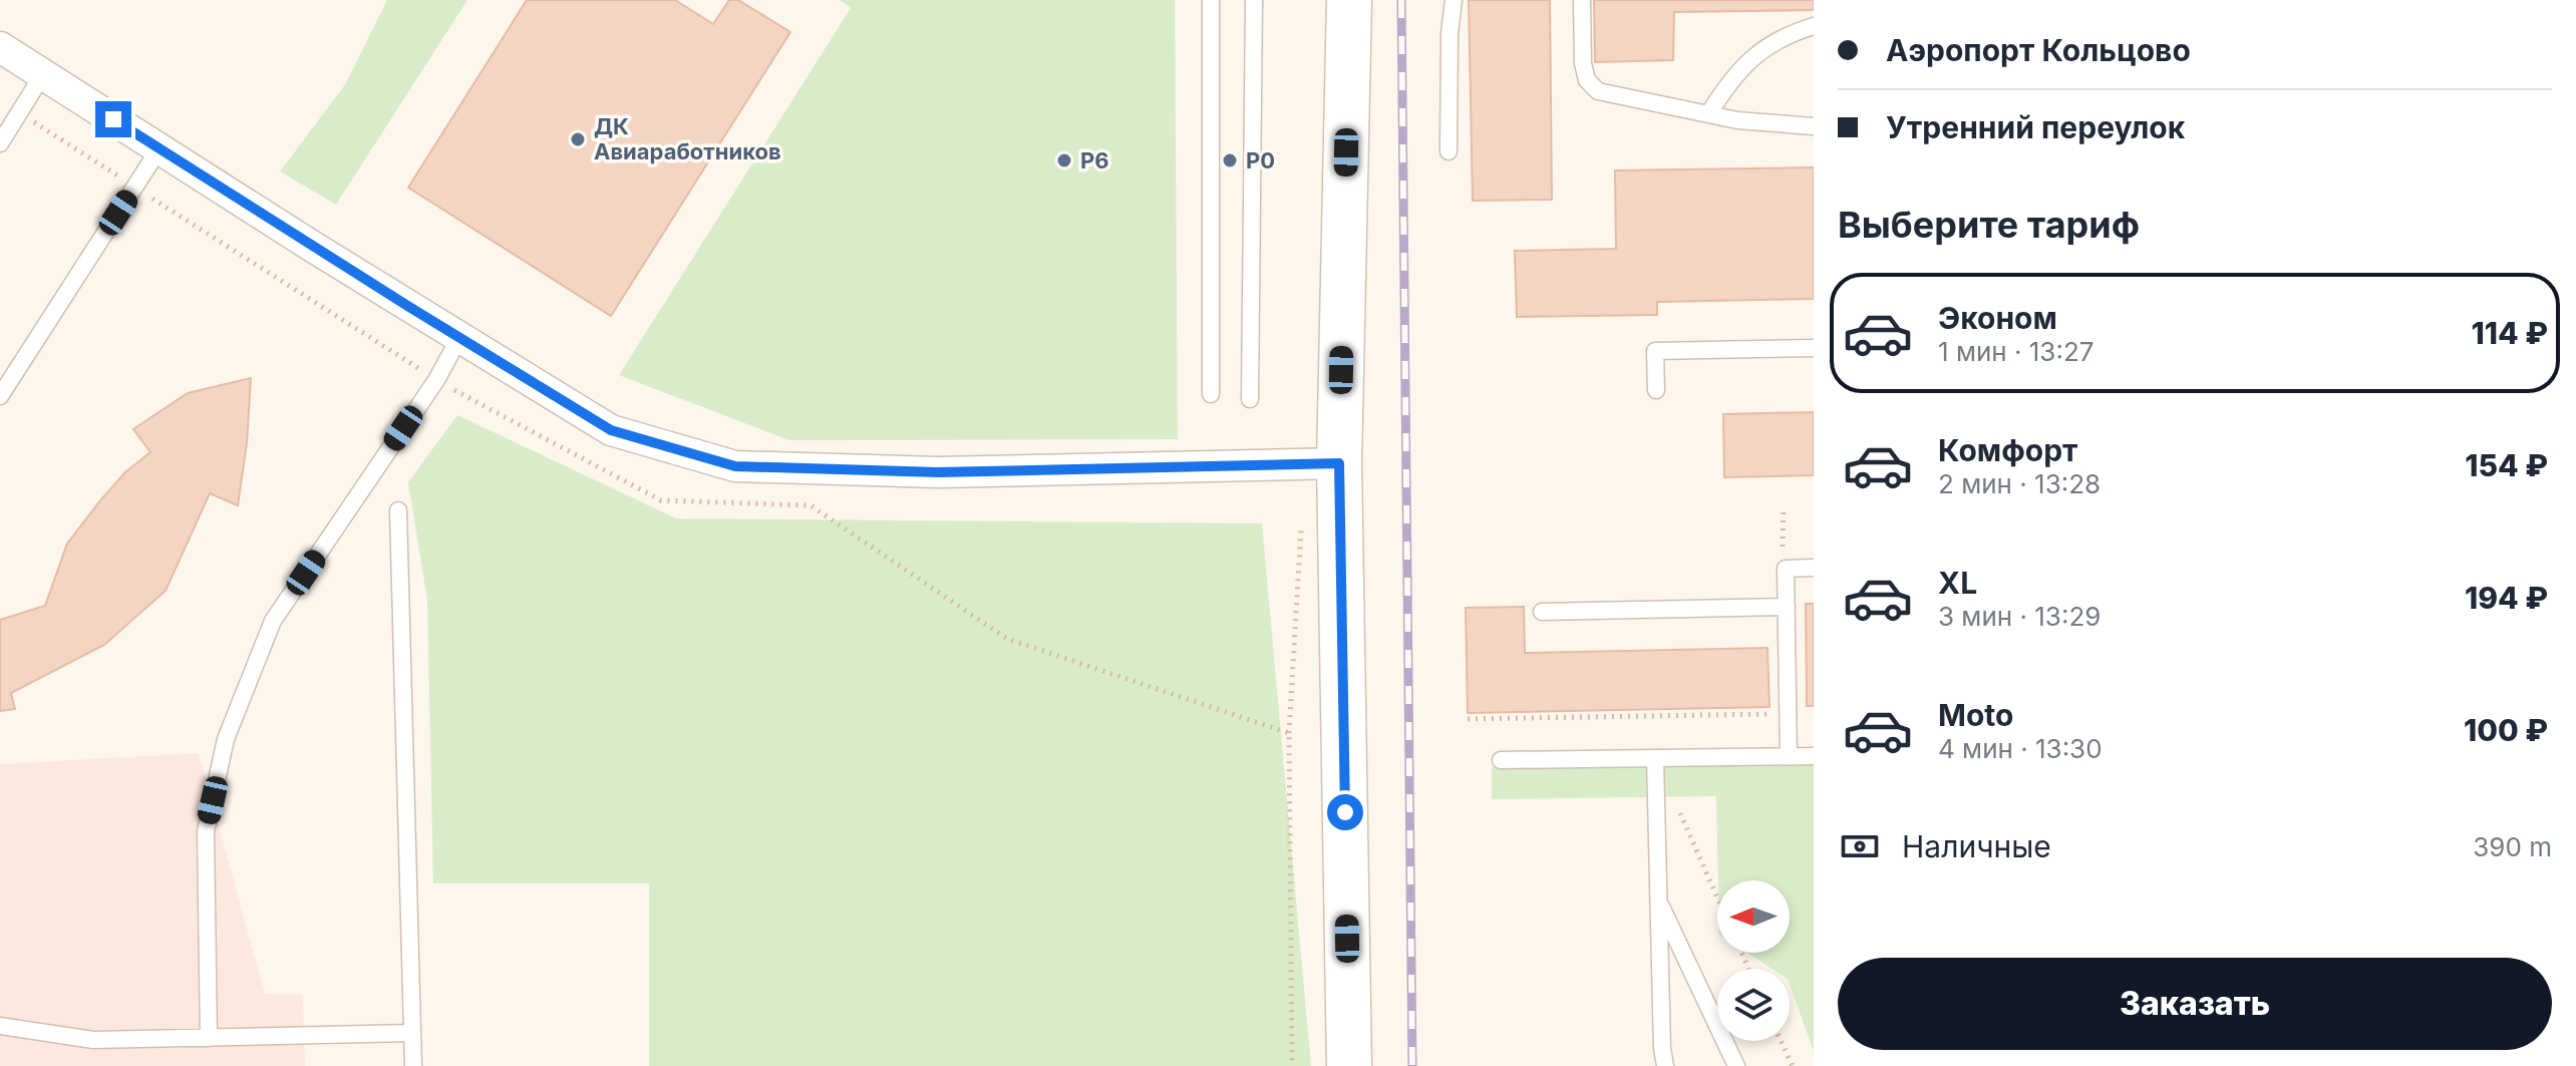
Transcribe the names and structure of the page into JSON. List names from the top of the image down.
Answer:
{
  "places": ["ДК Авиаработников", "P6", "P0"],
  "north": "left",
  "page": {
    "banner": ["Аэропорт Кольцово", "Утренний переулок"],
    "heading": "Выберите тариф",
    "list": [
      {
        "name": "Эконом",
        "note": "1 мин · 13:27",
        "value": "114 ₽"
      },
      {
        "name": "Комфорт",
        "note": "2 мин · 13:28",
        "value": "154 ₽"
      },
      {
        "name": "XL",
        "note": "3 мин · 13:29",
        "value": "194 ₽"
      },
      {
        "name": "Moto",
        "note": "4 мин · 13:30",
        "value": "100 ₽"
      }
    ],
    "pay": ["Наличные", "390 m"],
    "buttons": "Заказать"
  }
}
